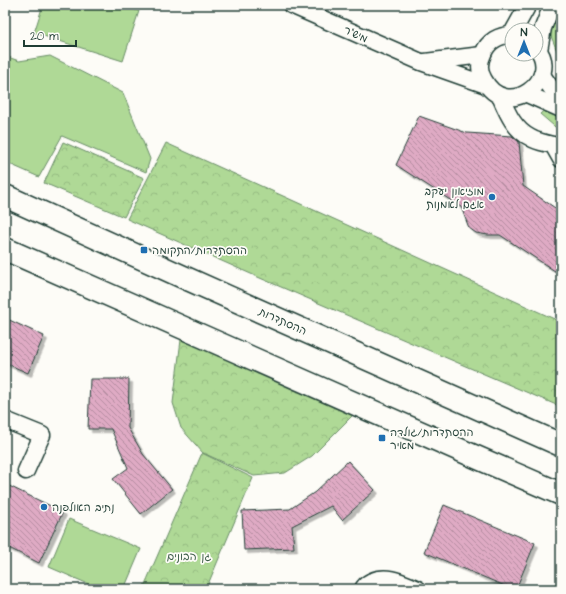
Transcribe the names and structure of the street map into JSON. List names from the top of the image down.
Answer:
{
  "streets": {
    "main road": ["ההסתדרות"],
    "street": ["מיש\"ר"]
  },
  "parks": ["גן הבונים"],
  "places": {
    "other": ["מוזיאון יעקב אגם לאמנות", "נתיב האולפנה"],
    "transit": ["ההסתדרות/התקומה", "ההסתדרות/גולדה מאיר"]
  },
  "scale_bar": "20 m",
  "north": "top"
}
